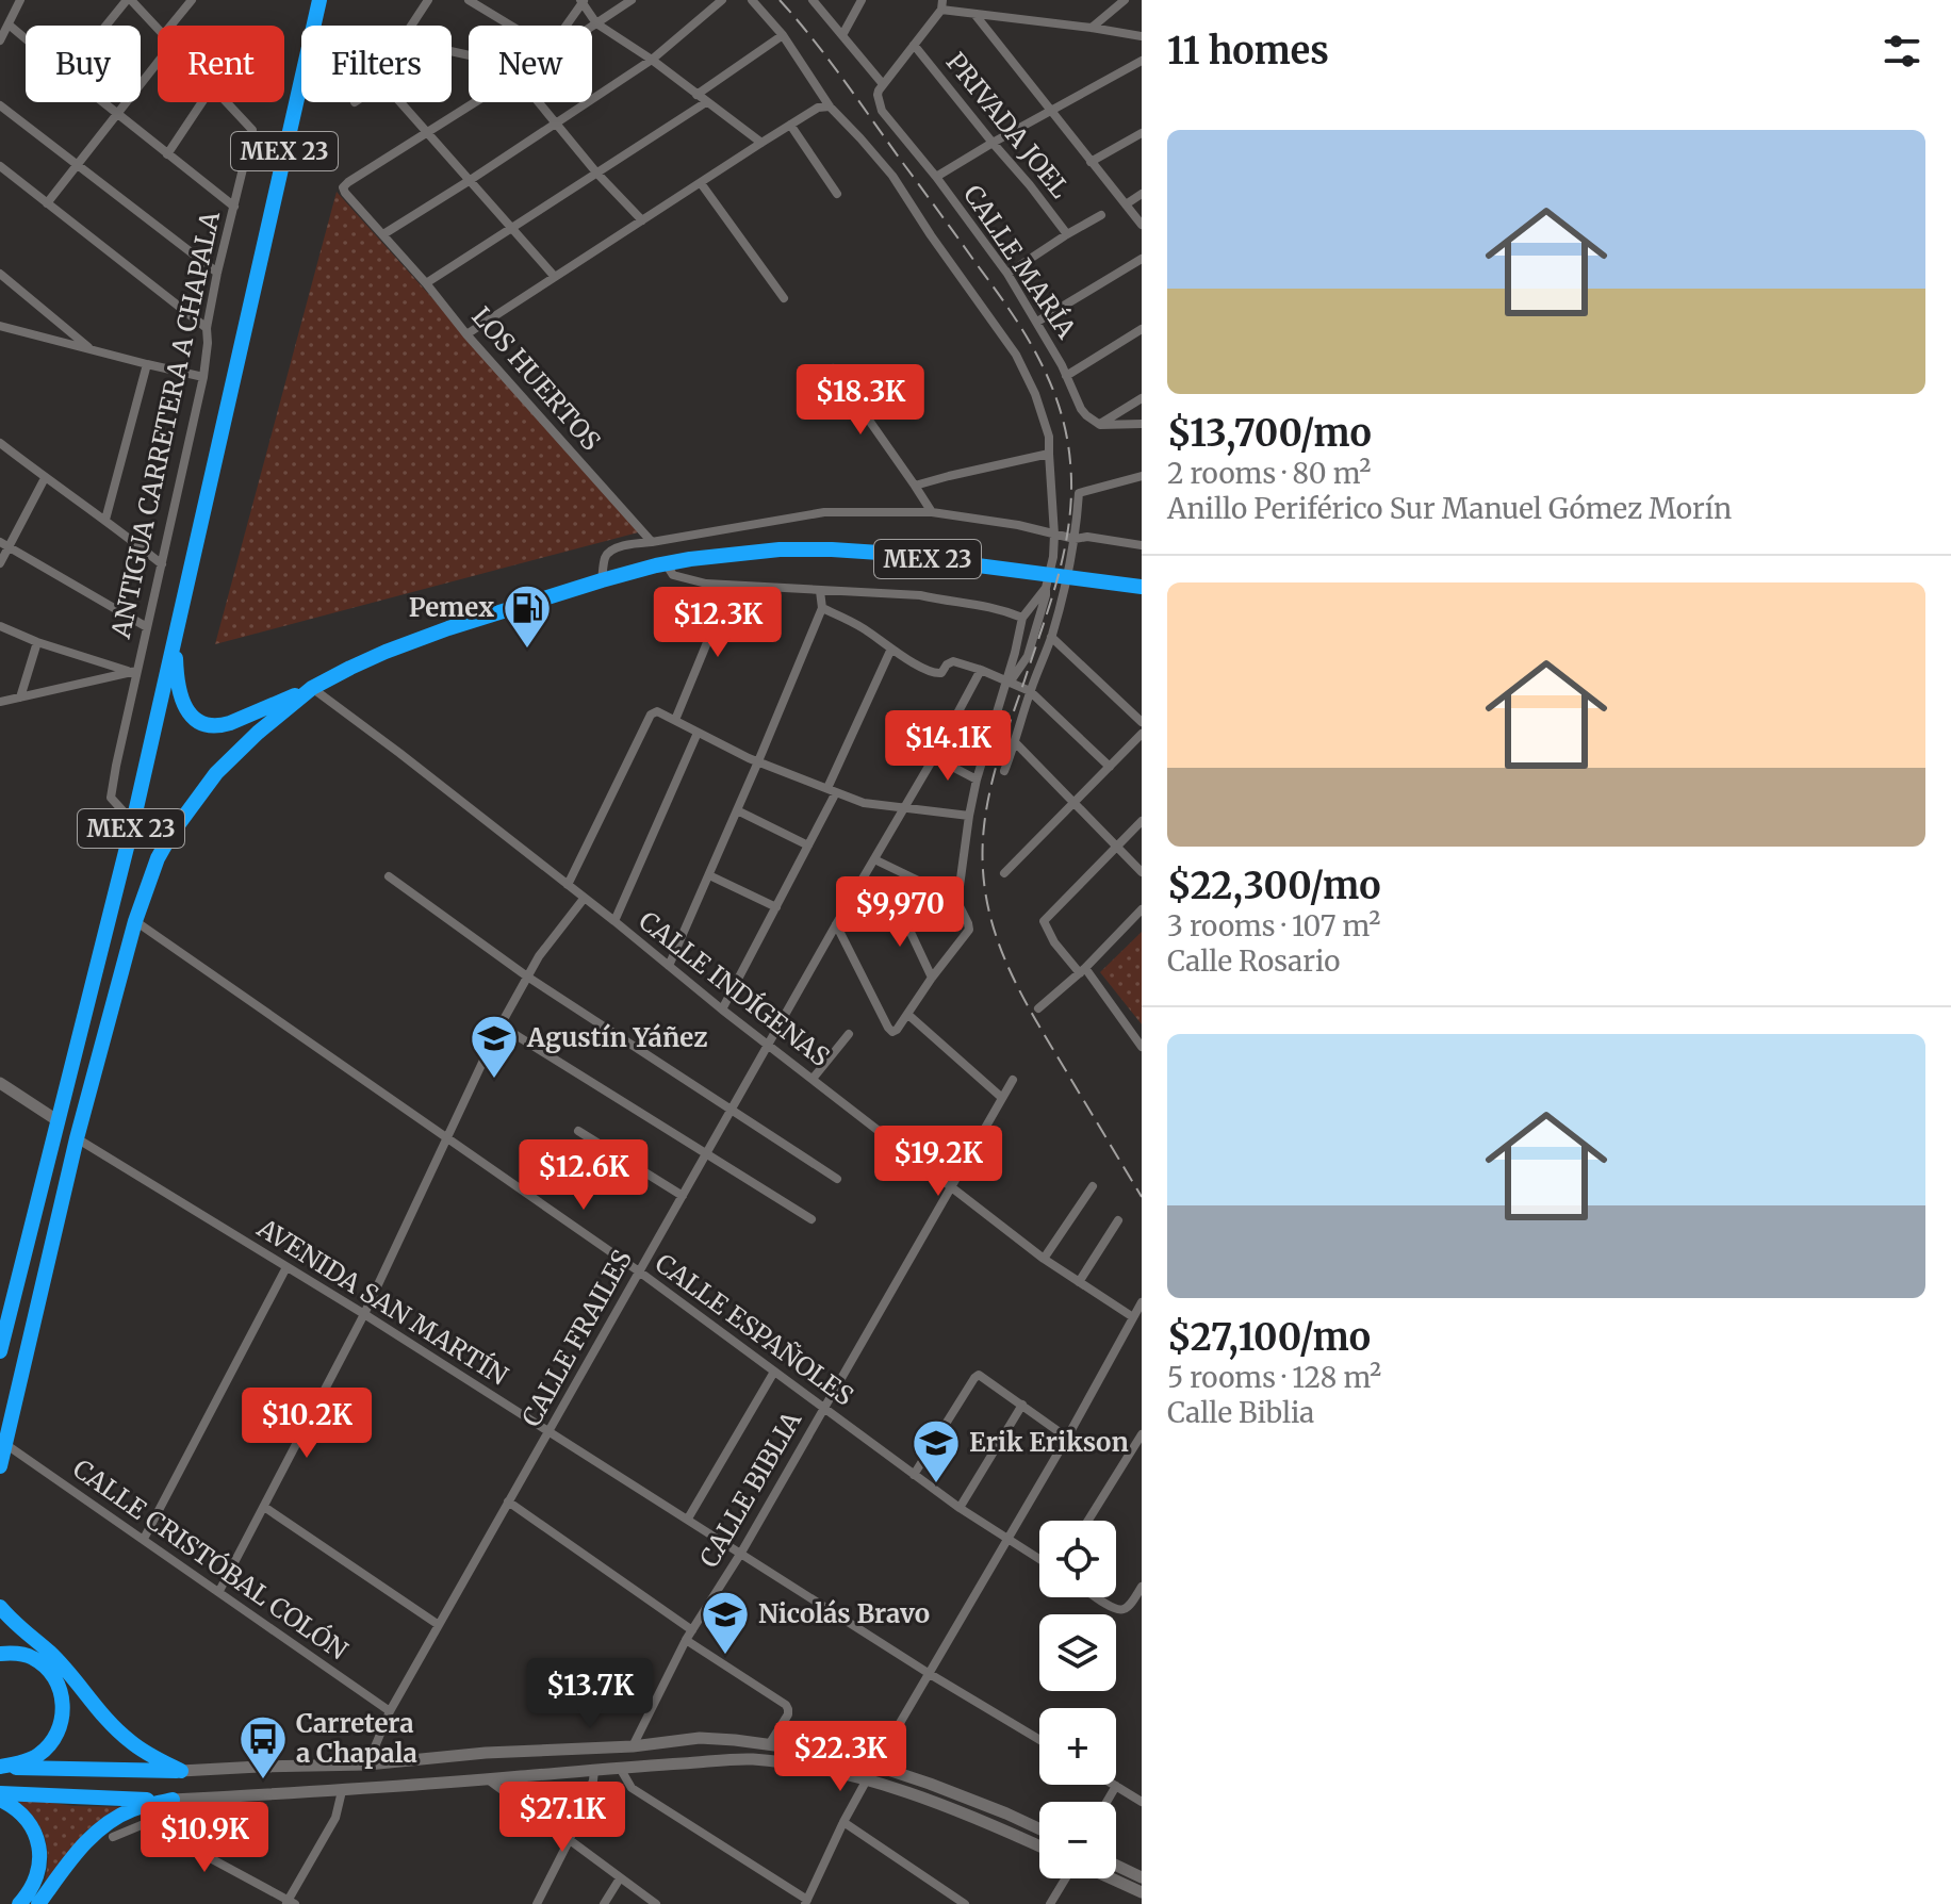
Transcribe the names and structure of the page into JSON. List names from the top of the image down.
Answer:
{
  "streets": {
    "highway": ["MEX 23"],
    "street": [
      "PRIVADA JOEL",
      "CALLE MARÍA",
      "LOS HUERTOS",
      "ANTIGUA CARRETERA A CHAPALA",
      "CALLE INDÍGENAS",
      "AVENIDA SAN MARTÍN",
      "CALLE ESPAÑOLES",
      "CALLE FRAILES",
      "CALLE BIBLIA",
      "CALLE CRISTÓBAL COLÓN"
    ]
  },
  "crossings": [
    ["MEX 23", "ANTIGUA CARRETERA A CHAPALA"],
    ["MEX 23", "CALLE INDÍGENAS"],
    ["MEX 23", "AVENIDA SAN MARTÍN"],
    ["MEX 23", "CALLE ESPAÑOLES"],
    ["MEX 23", "CALLE CRISTÓBAL COLÓN"],
    ["CALLE INDÍGENAS", "CALLE FRAILES"],
    ["CALLE INDÍGENAS", "CALLE BIBLIA"],
    ["AVENIDA SAN MARTÍN", "CALLE FRAILES"],
    ["AVENIDA SAN MARTÍN", "CALLE BIBLIA"],
    ["CALLE ESPAÑOLES", "CALLE FRAILES"],
    ["CALLE ESPAÑOLES", "CALLE BIBLIA"],
    ["CALLE FRAILES", "CALLE CRISTÓBAL COLÓN"]
  ],
  "places": {
    "fuel station": ["Pemex"],
    "school or university": ["Agustín Yáñez", "Erik Erikson", "Nicolás Bravo"],
    "bus stop": ["Carretera a Chapala"]
  },
  "page": {
    "heading": "11 homes",
    "chip": [
      "Buy",
      "Rent",
      "Filters",
      "New"
    ],
    "list": [
      {
        "name": "$13,700/mo",
        "note": "2 rooms · 80 m² · Anillo Periférico Sur Manuel Gómez Morín"
      },
      {
        "name": "$22,300/mo",
        "note": "3 rooms · 107 m² · Calle Rosario"
      },
      {
        "name": "$27,100/mo",
        "note": "5 rooms · 128 m² · Calle Biblia"
      }
    ],
    "price": [
      "$18.3K",
      "$12.3K",
      "$14.1K",
      "$9,970",
      "$19.2K",
      "$12.6K",
      "$10.2K",
      "$13.7K",
      "$22.3K",
      "$27.1K",
      "$10.9K"
    ],
    "map_buttons": ["+", "−"]
  }
}
